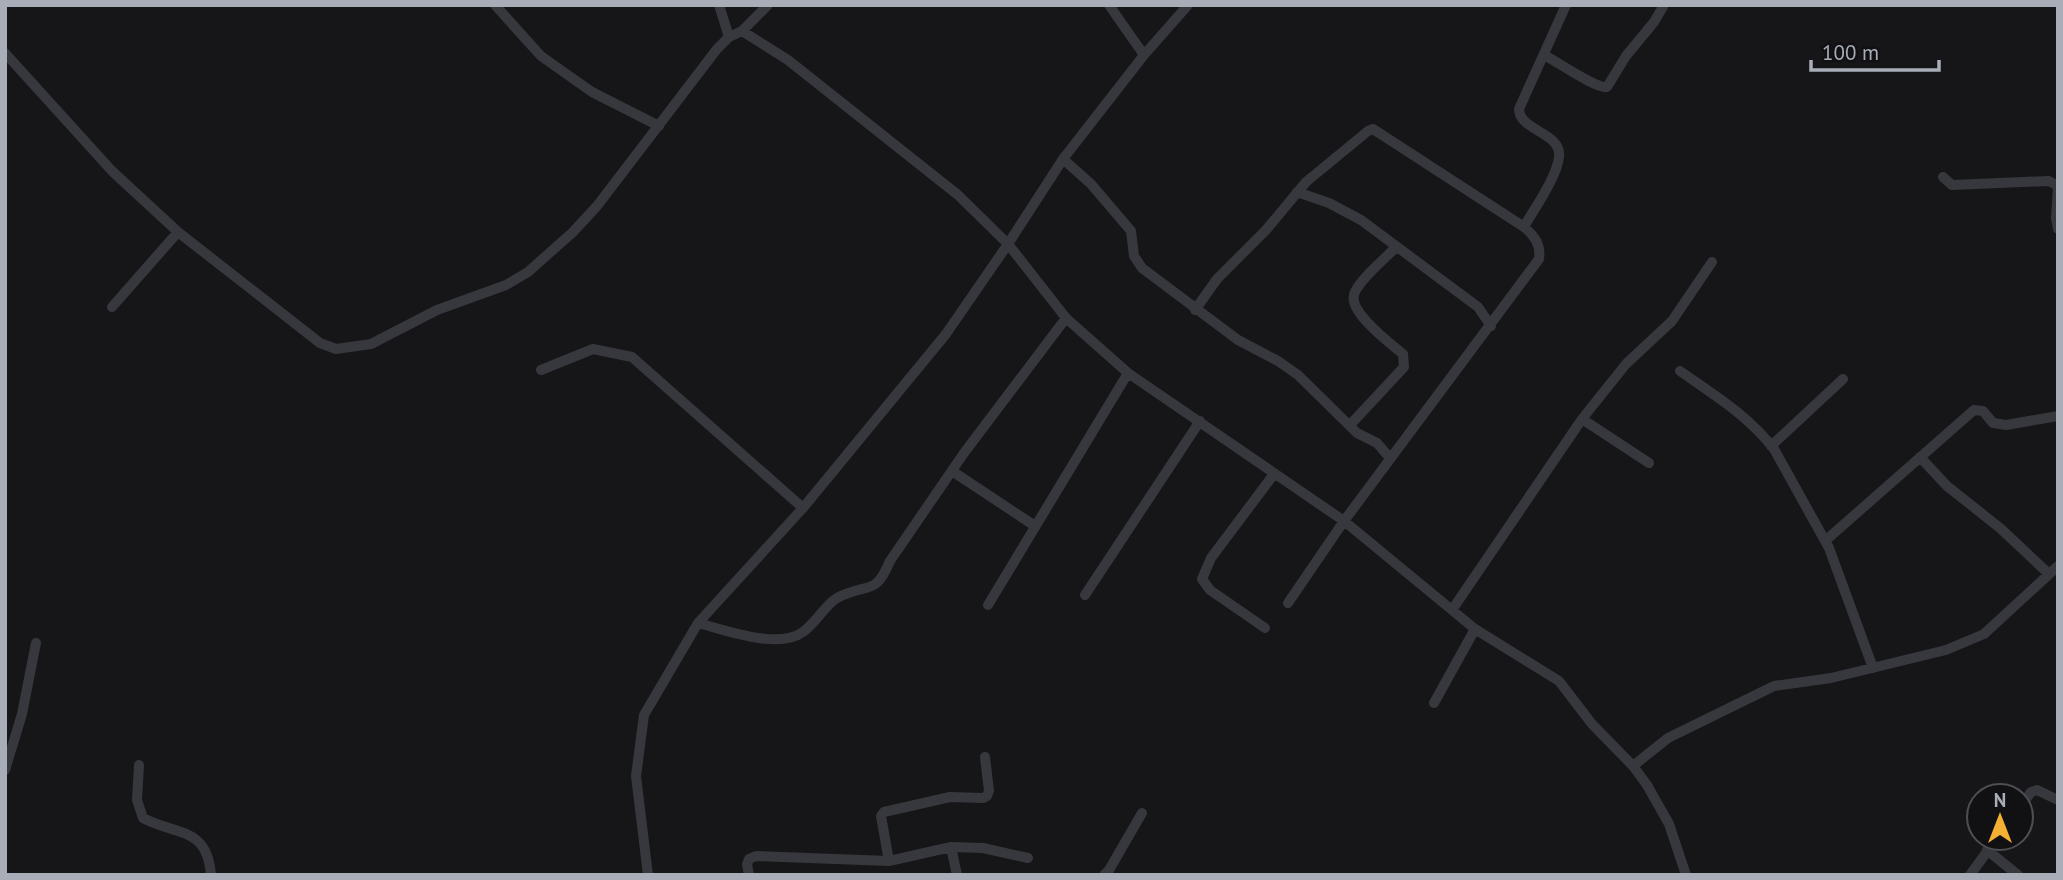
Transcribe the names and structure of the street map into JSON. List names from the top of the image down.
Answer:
{
  "scale_bar": "100 m",
  "north": "top"
}
